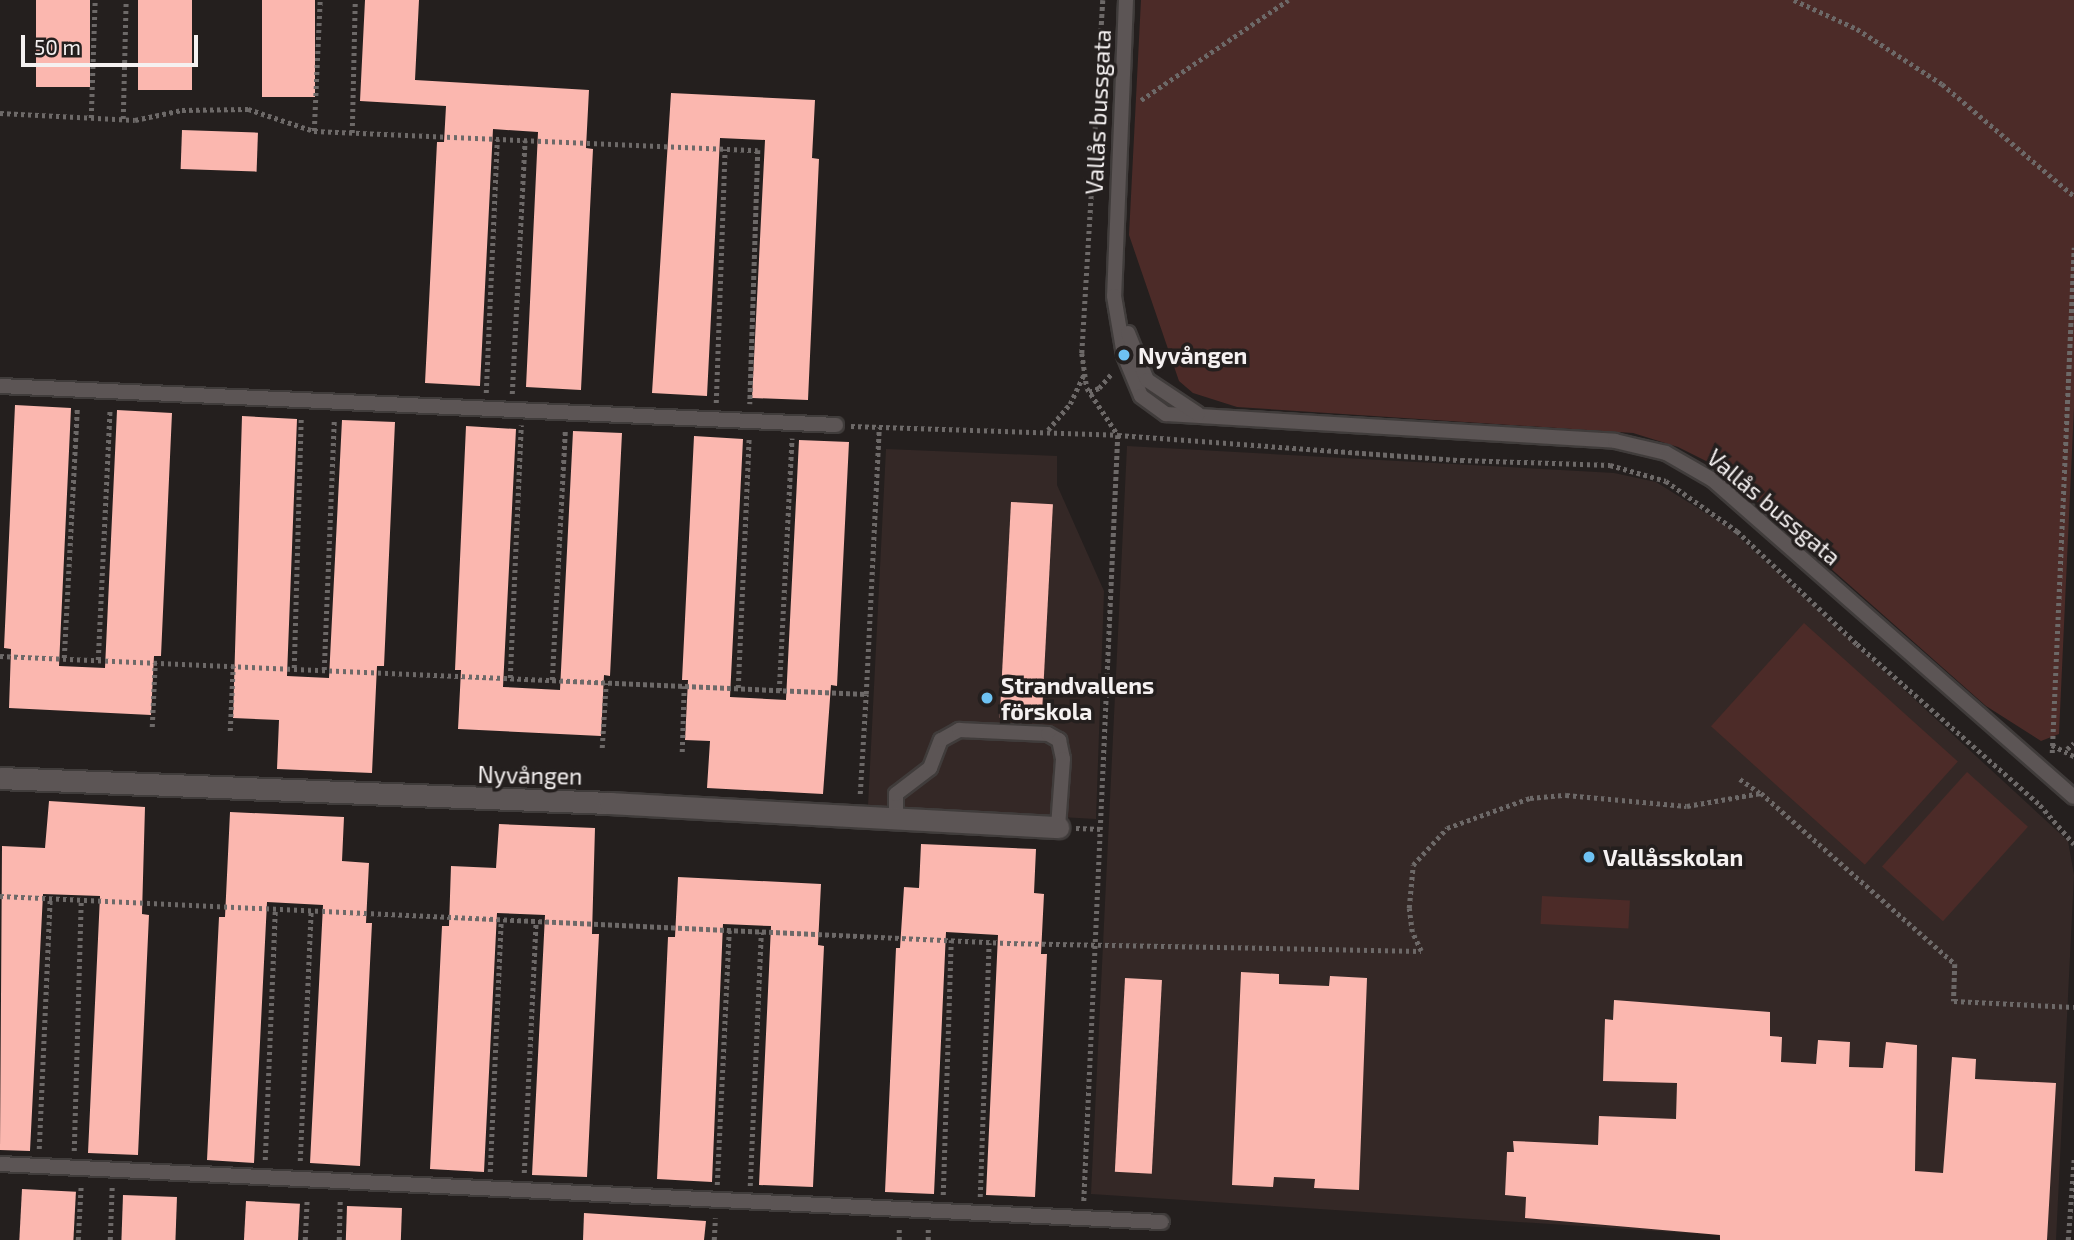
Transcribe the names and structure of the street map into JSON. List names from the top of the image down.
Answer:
{
  "streets": {
    "street": ["Nyvången"],
    "lane": ["Vallås bussgata"]
  },
  "places": ["Nyvången", "Strandvallens förskola", "Vallåsskolan"],
  "scale_bar": "50 m"
}
